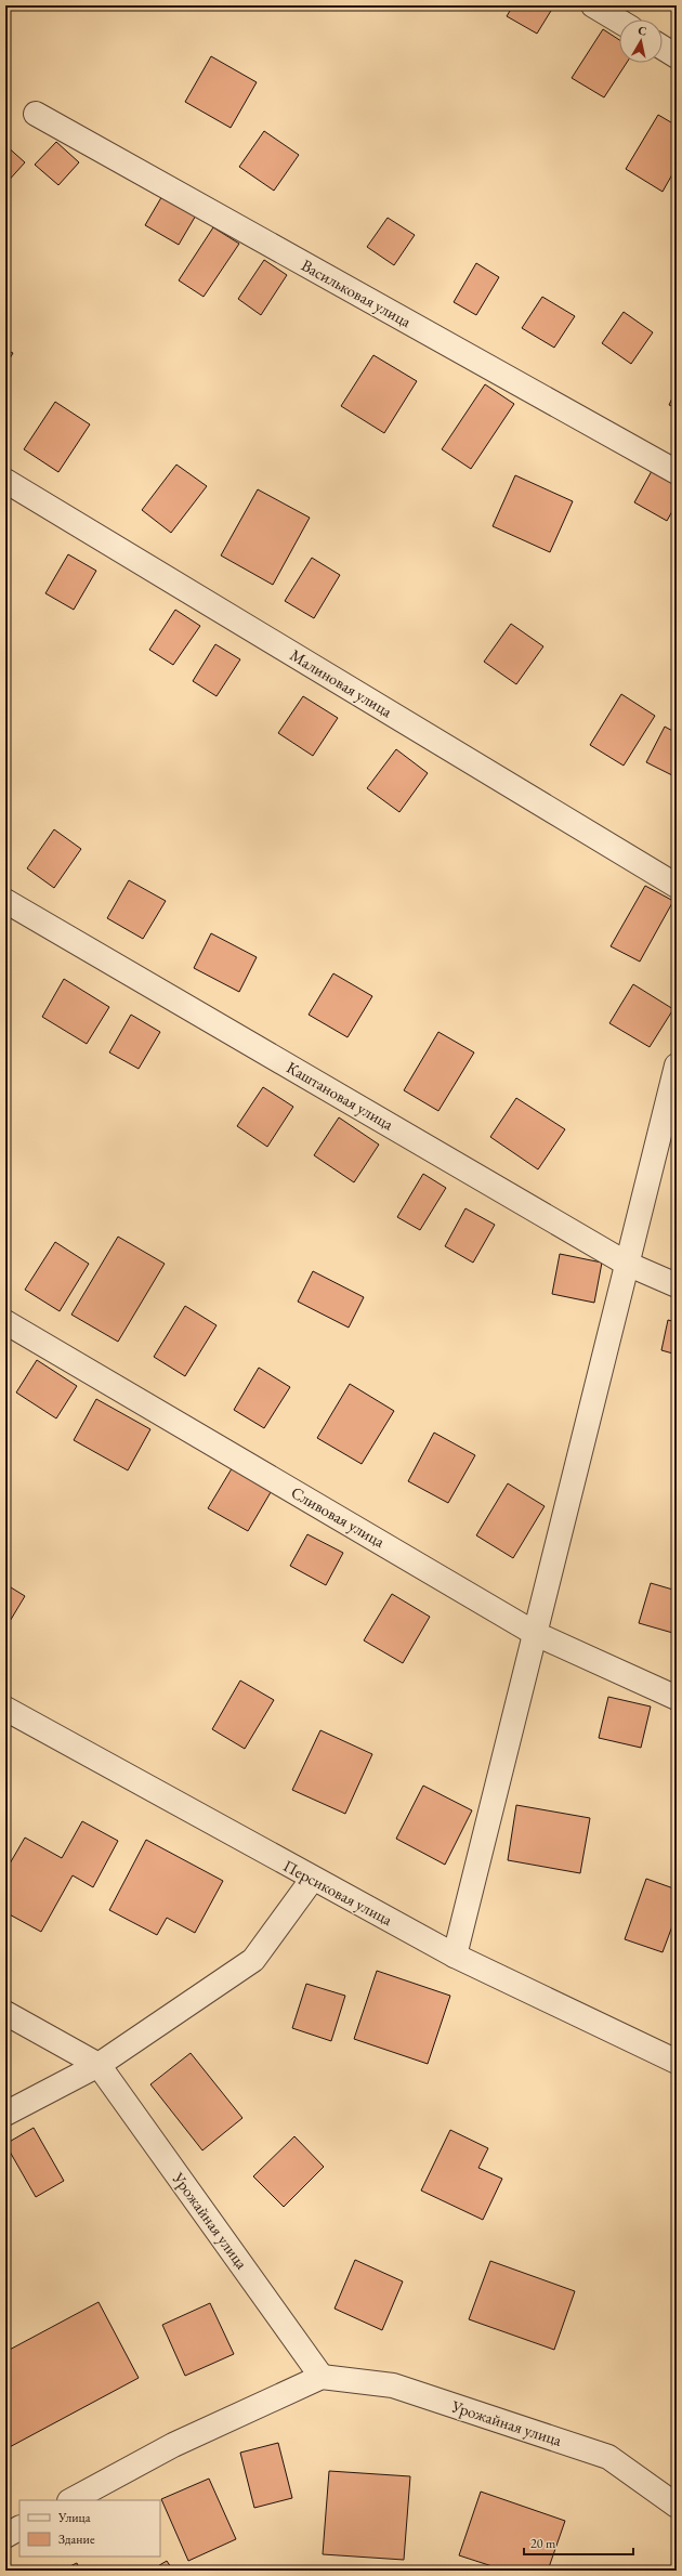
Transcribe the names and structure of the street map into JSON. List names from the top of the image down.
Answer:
{
  "streets": {
    "street": [
      "Васильковая улица",
      "Малиновая улица",
      "Каштановая улица",
      "Сливовая улица",
      "Персиковая улица",
      "Урожайная улица"
    ]
  },
  "legend": ["Улица", "Здание"],
  "scale_bar": "20 m",
  "north": "top"
}
